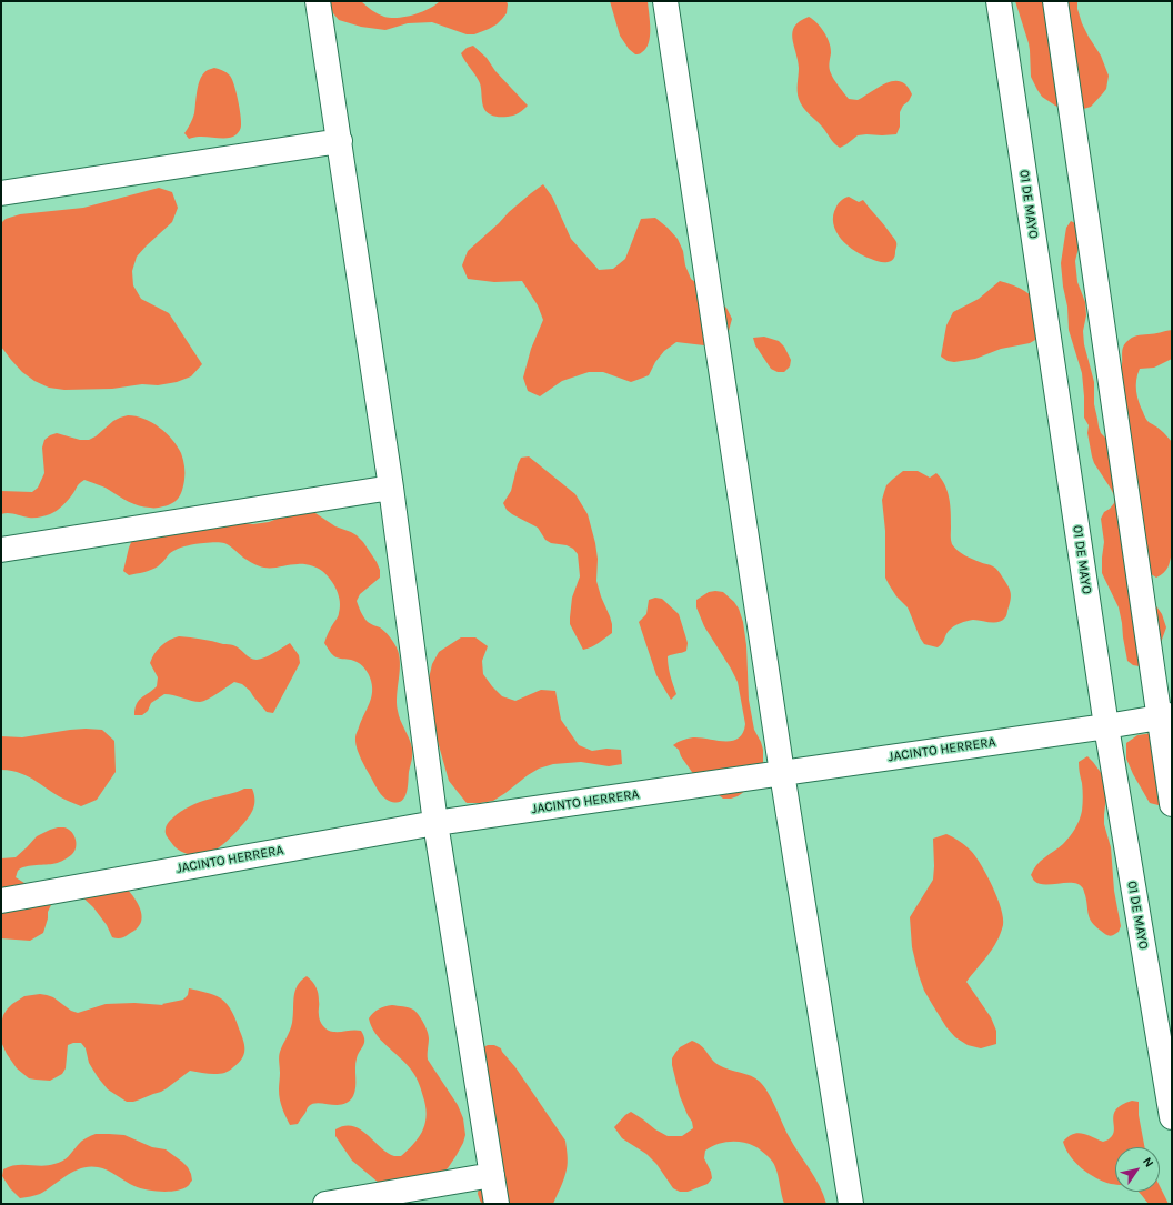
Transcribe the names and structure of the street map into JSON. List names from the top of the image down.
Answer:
{
  "streets": {
    "street": ["01 DE MAYO", "JACINTO HERRERA"]
  },
  "crossings": [
    ["01 DE MAYO", "JACINTO HERRERA"]
  ],
  "north": "top right"
}
